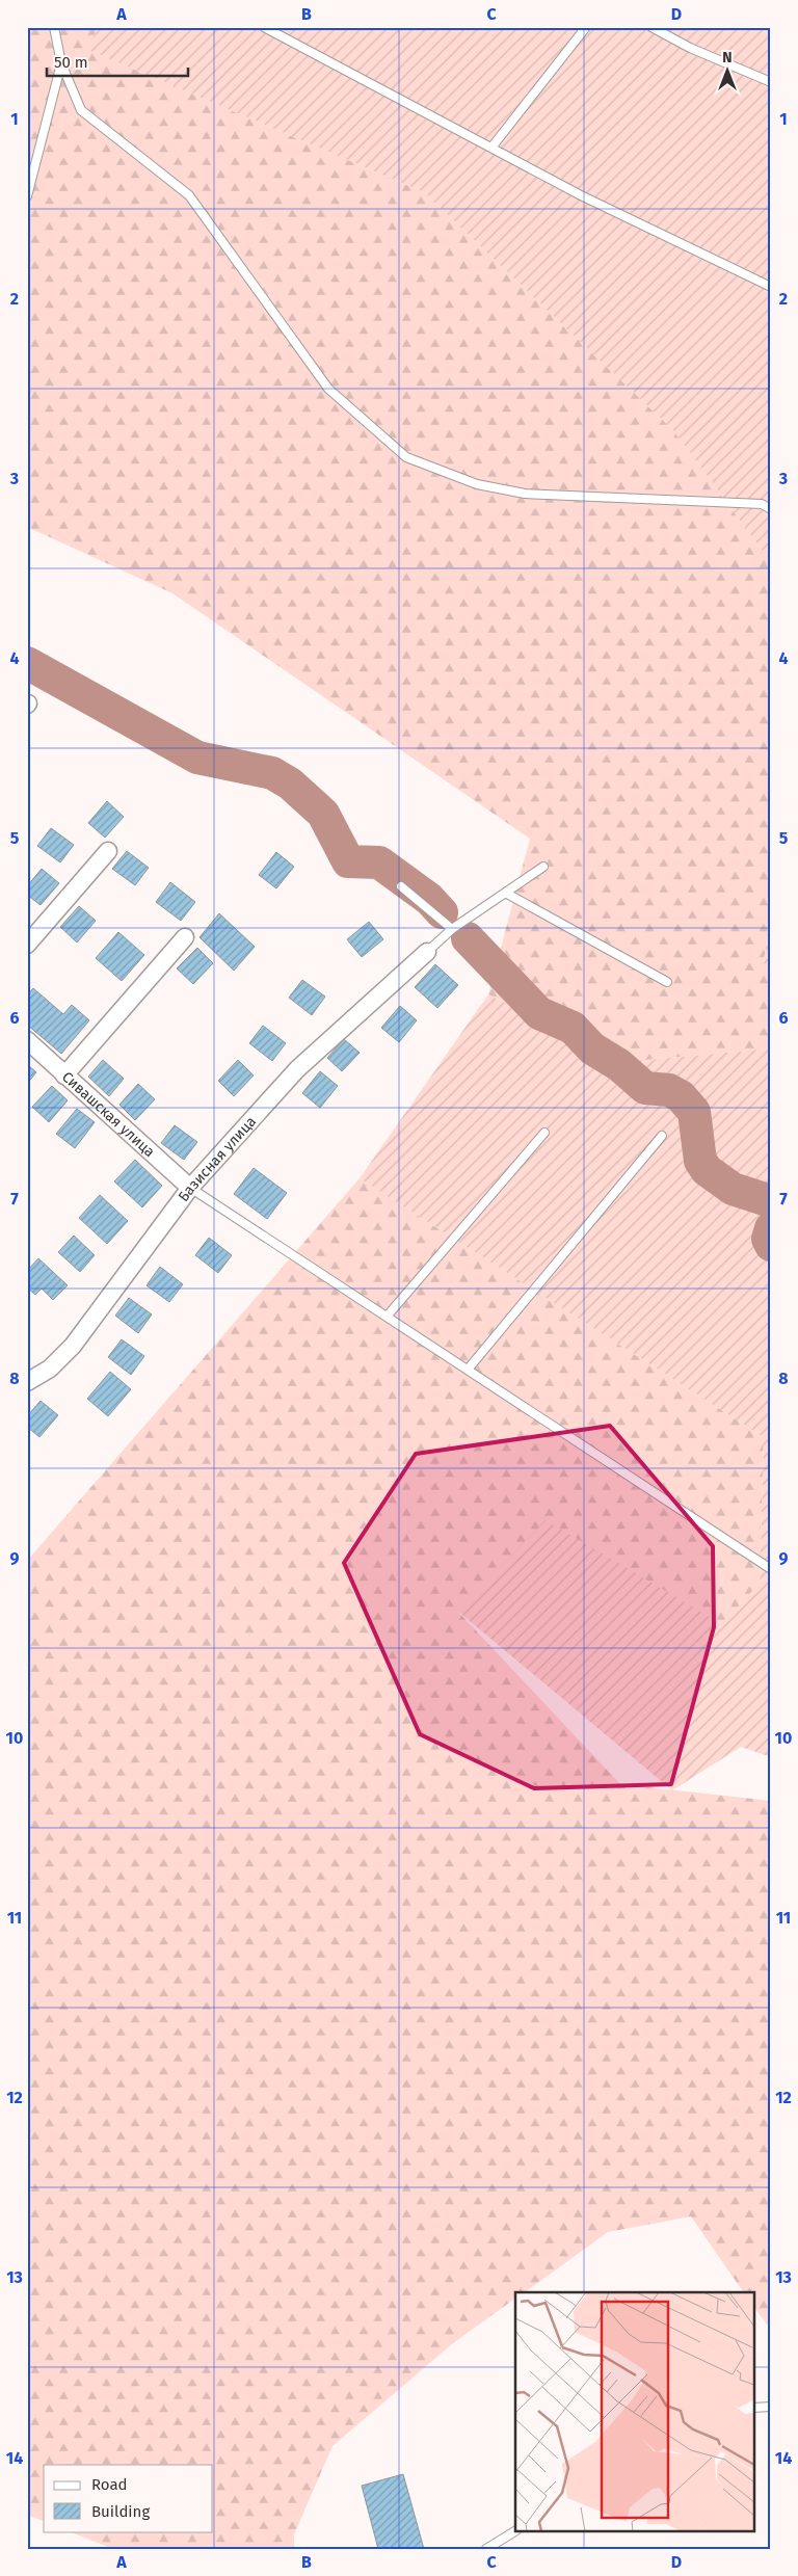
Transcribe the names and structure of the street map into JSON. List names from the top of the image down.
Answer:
{
  "streets": {
    "street": ["Сивашская улица", "Базисная улица"]
  },
  "crossings": [
    ["Сивашская улица", "Базисная улица"]
  ],
  "legend": ["Road", "Building"],
  "scale_bar": "50 m",
  "north": "top",
  "grid": {
    "columns": [
      "A",
      "B",
      "C",
      "D"
    ],
    "rows": [
      "1",
      "2",
      "3",
      "4",
      "5",
      "6",
      "7",
      "8",
      "9",
      "10",
      "11",
      "12",
      "13",
      "14"
    ]
  }
}
